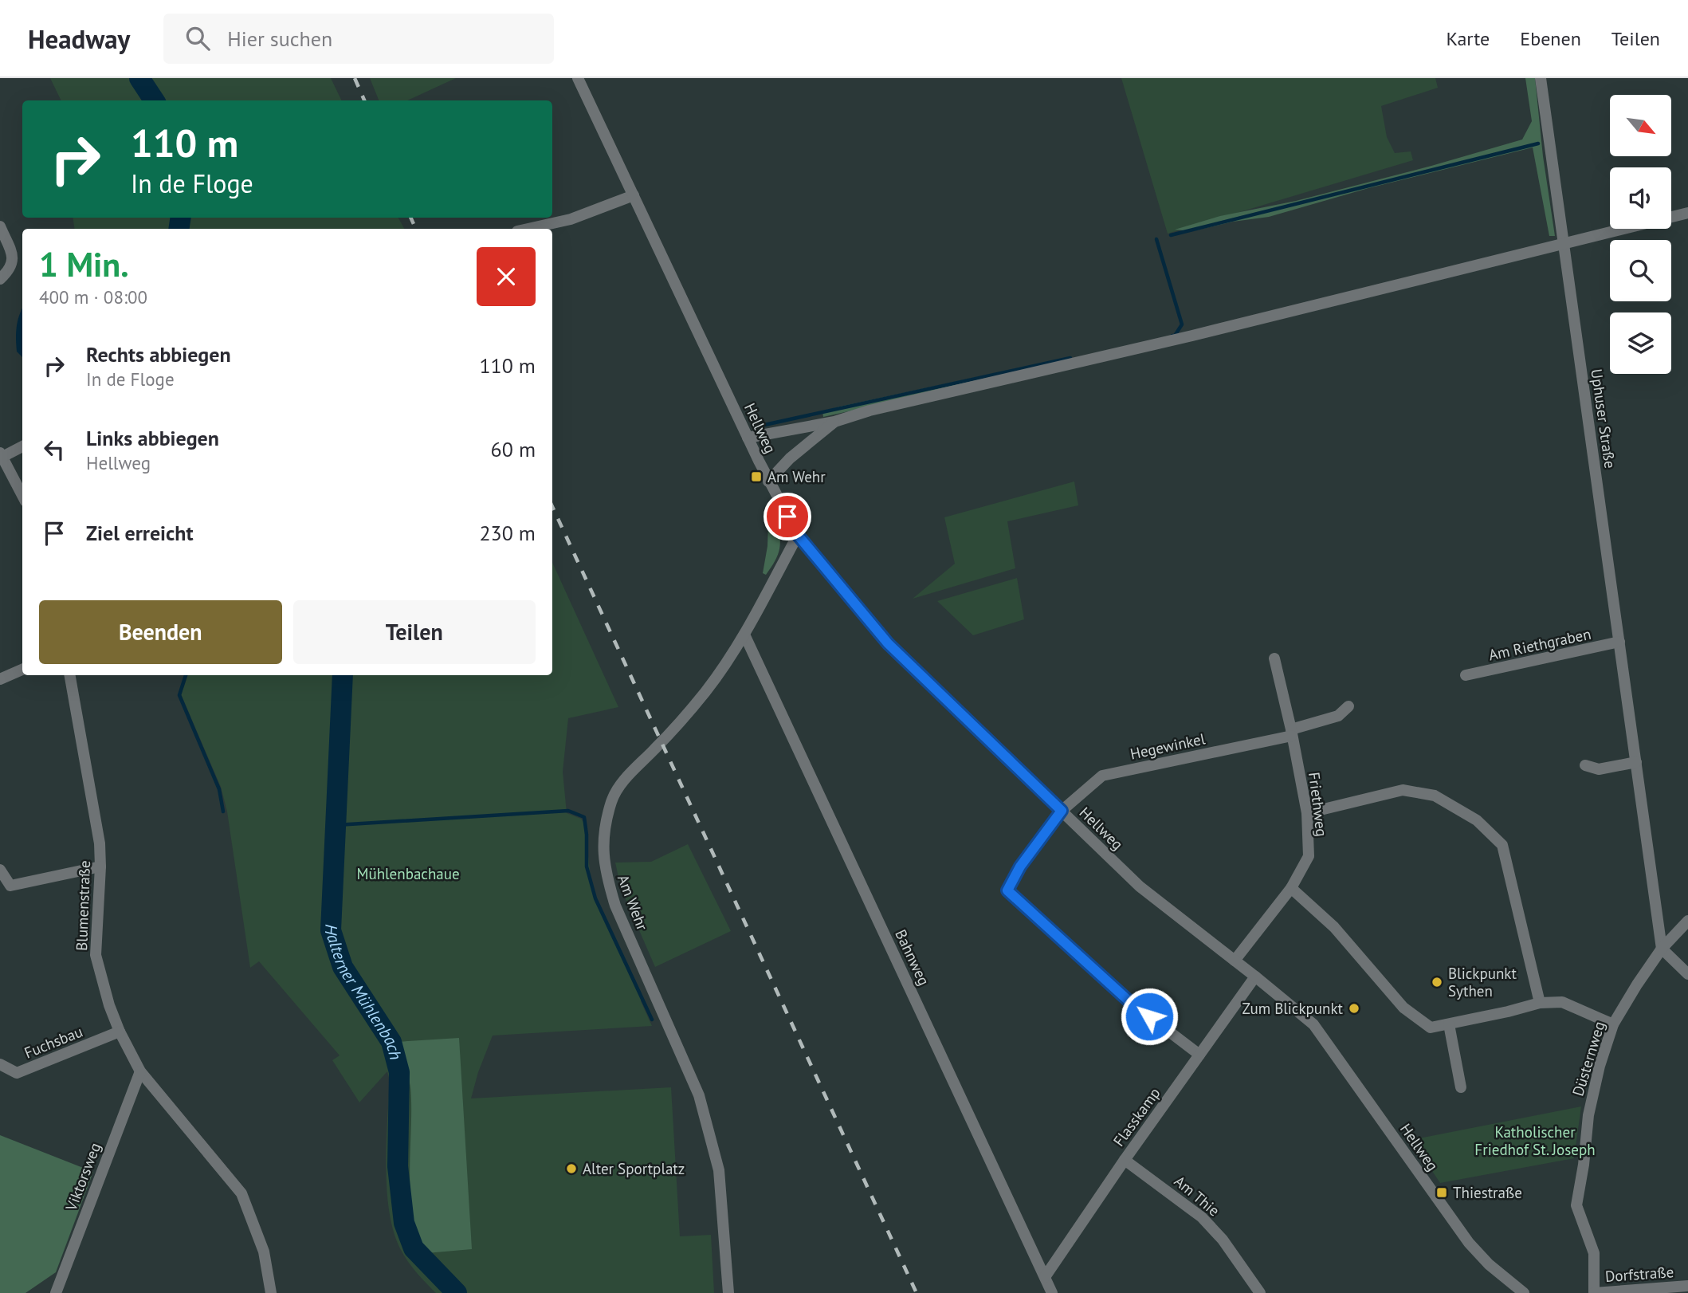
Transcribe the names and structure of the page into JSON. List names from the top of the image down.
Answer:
{
  "streets": {
    "street": [
      "Uphuser Straße",
      "Hellweg",
      "Am Riethgraben",
      "Hegewinkel",
      "Friethweg",
      "Am Wehr",
      "Blumenstraße",
      "Bahnweg",
      "Fuchsbau",
      "Düsternweg",
      "Flasskamp",
      "Viktorsweg",
      "Am Thie",
      "Dorfstraße"
    ]
  },
  "crossings": [
    ["Uphuser Straße", "Am Riethgraben"],
    ["Uphuser Straße", "Düsternweg"],
    ["Hellweg", "Hegewinkel"],
    ["Hellweg", "Friethweg"],
    ["Hellweg", "Am Wehr"],
    ["Hellweg", "Flasskamp"],
    ["Hegewinkel", "Friethweg"],
    ["Hegewinkel", "Flasskamp"],
    ["Am Wehr", "Bahnweg"],
    ["Blumenstraße", "Fuchsbau"],
    ["Blumenstraße", "Viktorsweg"],
    ["Bahnweg", "Flasskamp"],
    ["Düsternweg", "Dorfstraße"],
    ["Flasskamp", "Am Thie"]
  ],
  "water": ["Halterner Mühlenbach"],
  "parks": ["Mühlenbachaue", "Katholischer Friedhof St. Joseph"],
  "places": {
    "transit": ["Am Wehr", "Thiestraße"],
    "other": ["Blickpunkt Sythen", "Zum Blickpunkt", "Alter Sportplatz"]
  },
  "north": "bottom right",
  "page": {
    "header": "Headway",
    "search": "Hier suchen",
    "nav": ["Karte", "Ebenen", "Teilen"],
    "turn": ["110 m", "In de Floge"],
    "heading": ["1 Min.", "400 m · 08:00"],
    "list": [
      {
        "name": "Rechts abbiegen",
        "note": "In de Floge",
        "value": "110 m"
      },
      {
        "name": "Links abbiegen",
        "note": "Hellweg",
        "value": "60 m"
      },
      {
        "name": "Ziel erreicht",
        "value": "230 m"
      }
    ],
    "buttons": ["Beenden", "Teilen"]
  }
}
